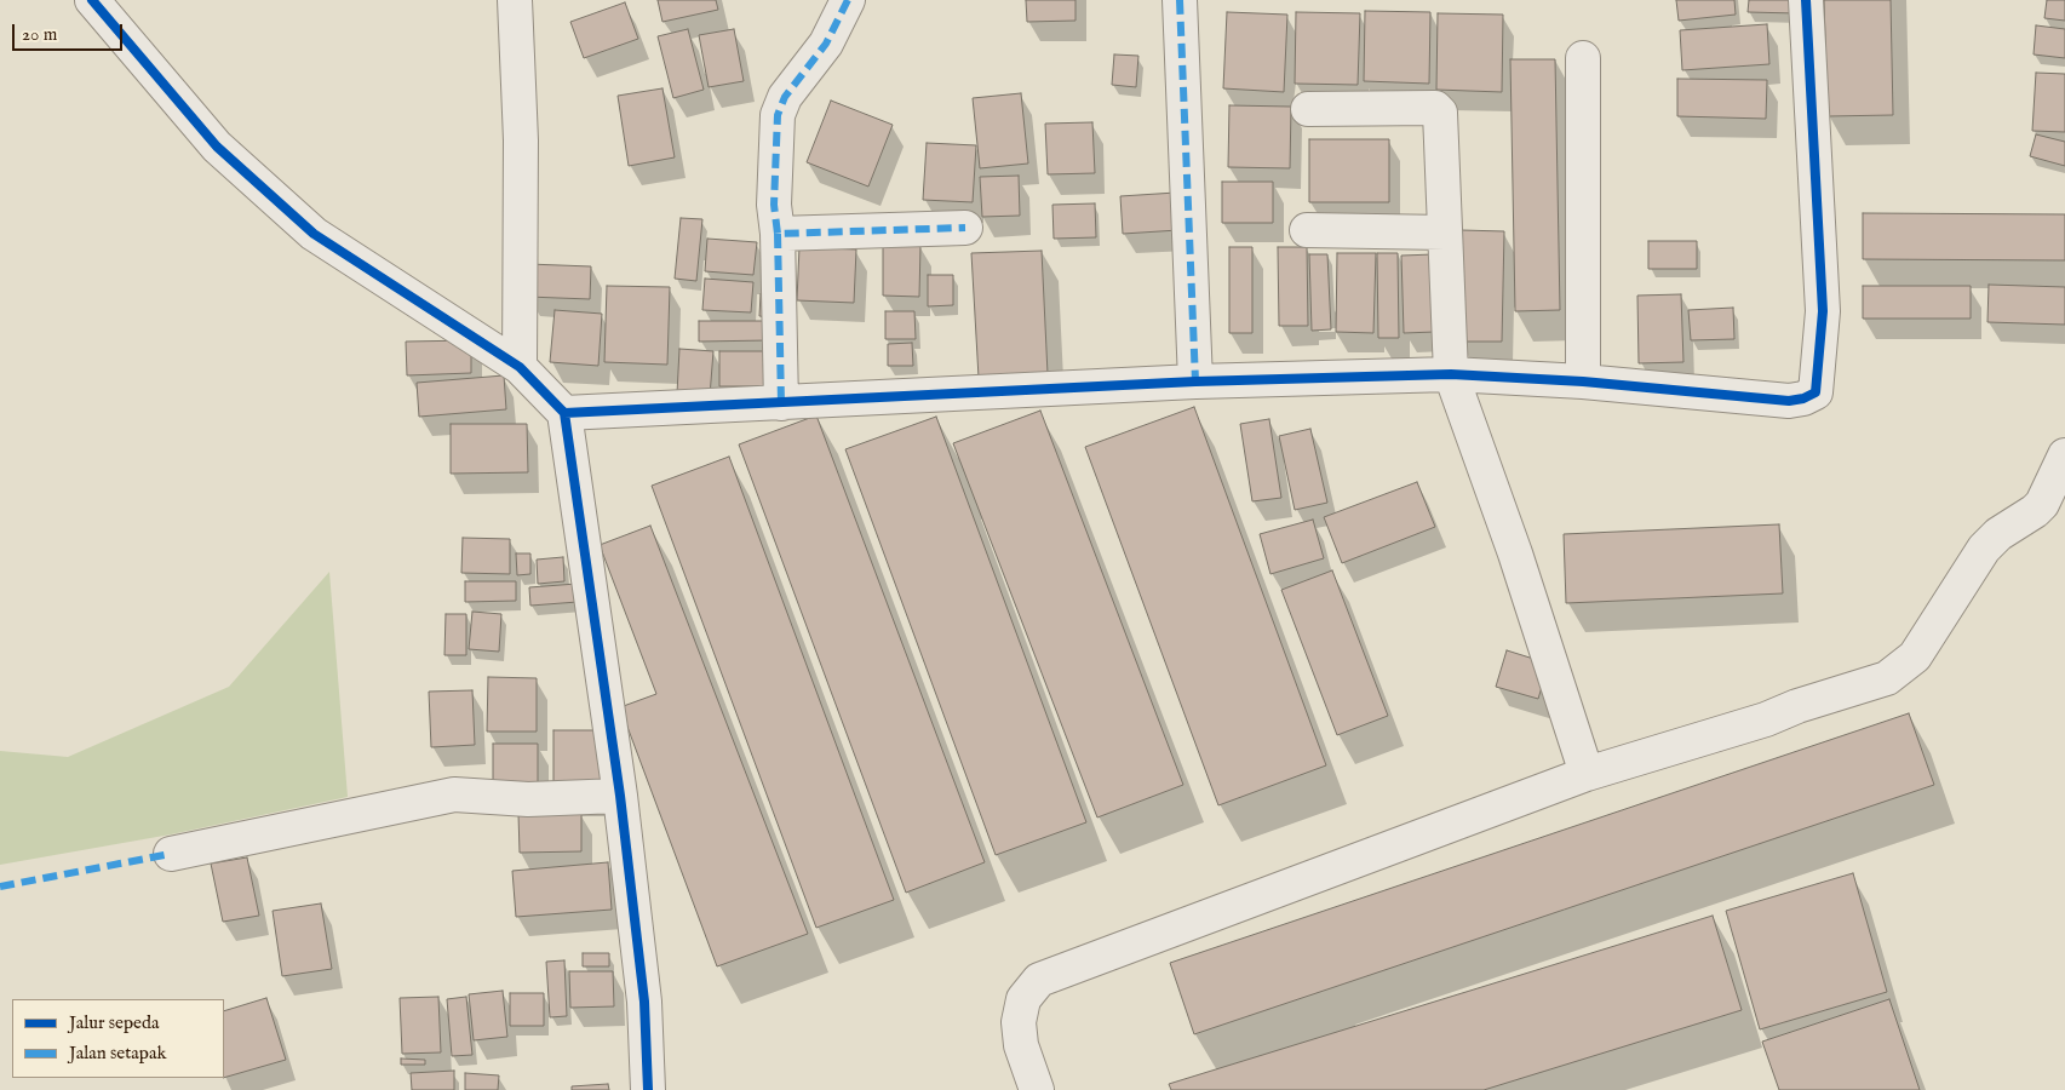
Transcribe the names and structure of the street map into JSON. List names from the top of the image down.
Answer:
{
  "legend": ["Jalur sepeda", "Jalan setapak"],
  "scale_bar": "20 m"
}
